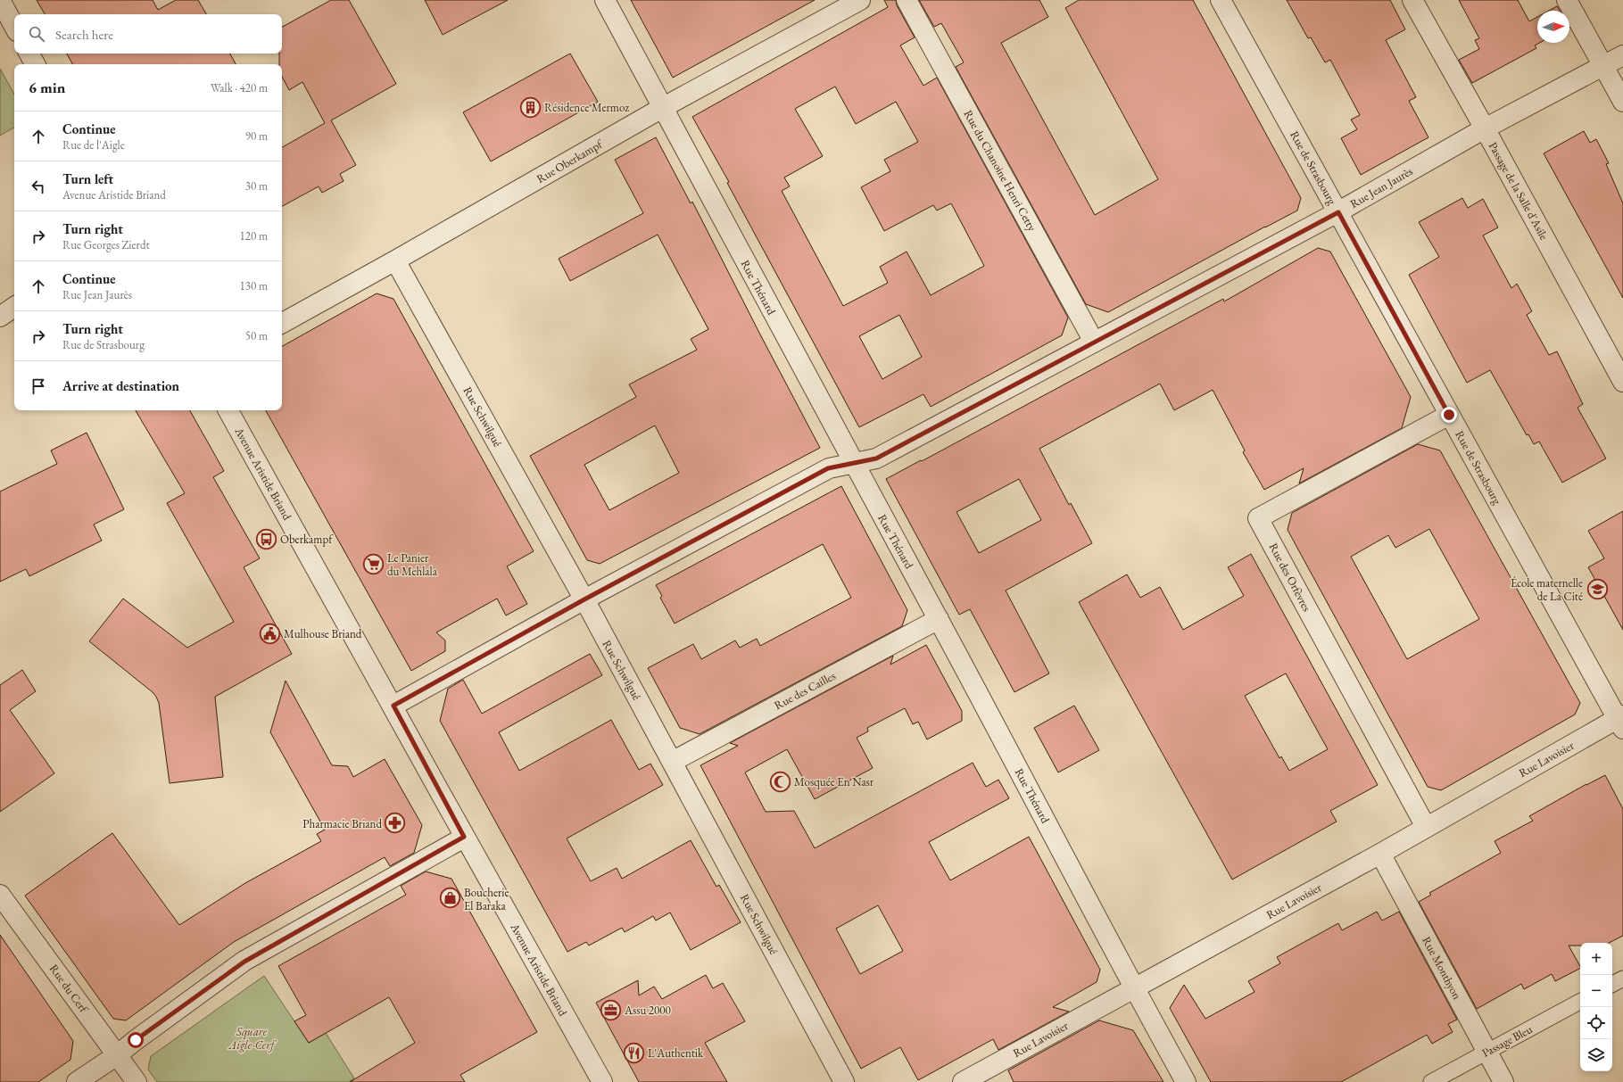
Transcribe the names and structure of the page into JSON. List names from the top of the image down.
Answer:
{
  "streets": {
    "street": [
      "Rue Oberkampf",
      "Rue de Strasbourg",
      "Rue du Chanoine Henri Cetty",
      "Rue Jean Jaurès",
      "Passage de la Salle d'Asile",
      "Rue Thénard",
      "Rue Schwilgué",
      "Avenue Aristide Briand",
      "Rue des Orfèvres",
      "Rue des Cailles",
      "Rue Lavoisier",
      "Rue Monthyon",
      "Rue du Cerf"
    ],
    "lane": ["Passage Bleu"]
  },
  "crossings": [
    ["Rue Oberkampf", "Rue Thénard"],
    ["Rue Oberkampf", "Rue Schwilgué"],
    ["Rue de Strasbourg", "Rue Jean Jaurès"],
    ["Rue de Strasbourg", "Rue des Orfèvres"],
    ["Rue de Strasbourg", "Rue Lavoisier"],
    ["Rue du Chanoine Henri Cetty", "Rue Jean Jaurès"],
    ["Rue Jean Jaurès", "Passage de la Salle d'Asile"],
    ["Rue Jean Jaurès", "Rue Thénard"],
    ["Rue Jean Jaurès", "Rue Schwilgué"],
    ["Rue Jean Jaurès", "Avenue Aristide Briand"],
    ["Rue Thénard", "Rue des Cailles"],
    ["Rue Thénard", "Rue Lavoisier"],
    ["Rue Schwilgué", "Rue des Cailles"],
    ["Rue des Orfèvres", "Rue Lavoisier"],
    ["Rue Lavoisier", "Rue Monthyon"],
    ["Rue Monthyon", "Passage Bleu"]
  ],
  "parks": ["Square Aigle-Cerf"],
  "places": {
    "building": ["Résidence Mermoz"],
    "bus stop": ["Oberkampf"],
    "supermarket": ["Le Panier du Mehlala"],
    "school or university": ["École maternelle de La Cité"],
    "public building": ["Mulhouse Briand"],
    "mosque": ["Mosquée En Nasr"],
    "pharmacy": ["Pharmacie Briand"],
    "shop": ["Boucherie El Baraka"],
    "office": ["Assu 2000"],
    "restaurant": ["L'Authentik"]
  },
  "north": "right",
  "page": {
    "search": "Search here",
    "heading": ["6 min", "Walk · 420 m"],
    "list": [
      ["Continue", "Rue de l'Aigle", "90 m"],
      ["Turn left", "Avenue Aristide Briand", "30 m"],
      ["Turn right", "Rue Georges Zierdt", "120 m"],
      ["Continue", "Rue Jean Jaurès", "130 m"],
      ["Turn right", "Rue de Strasbourg", "50 m"],
      "Arrive at destination"
    ],
    "map_buttons": ["+", "−"]
  }
}
